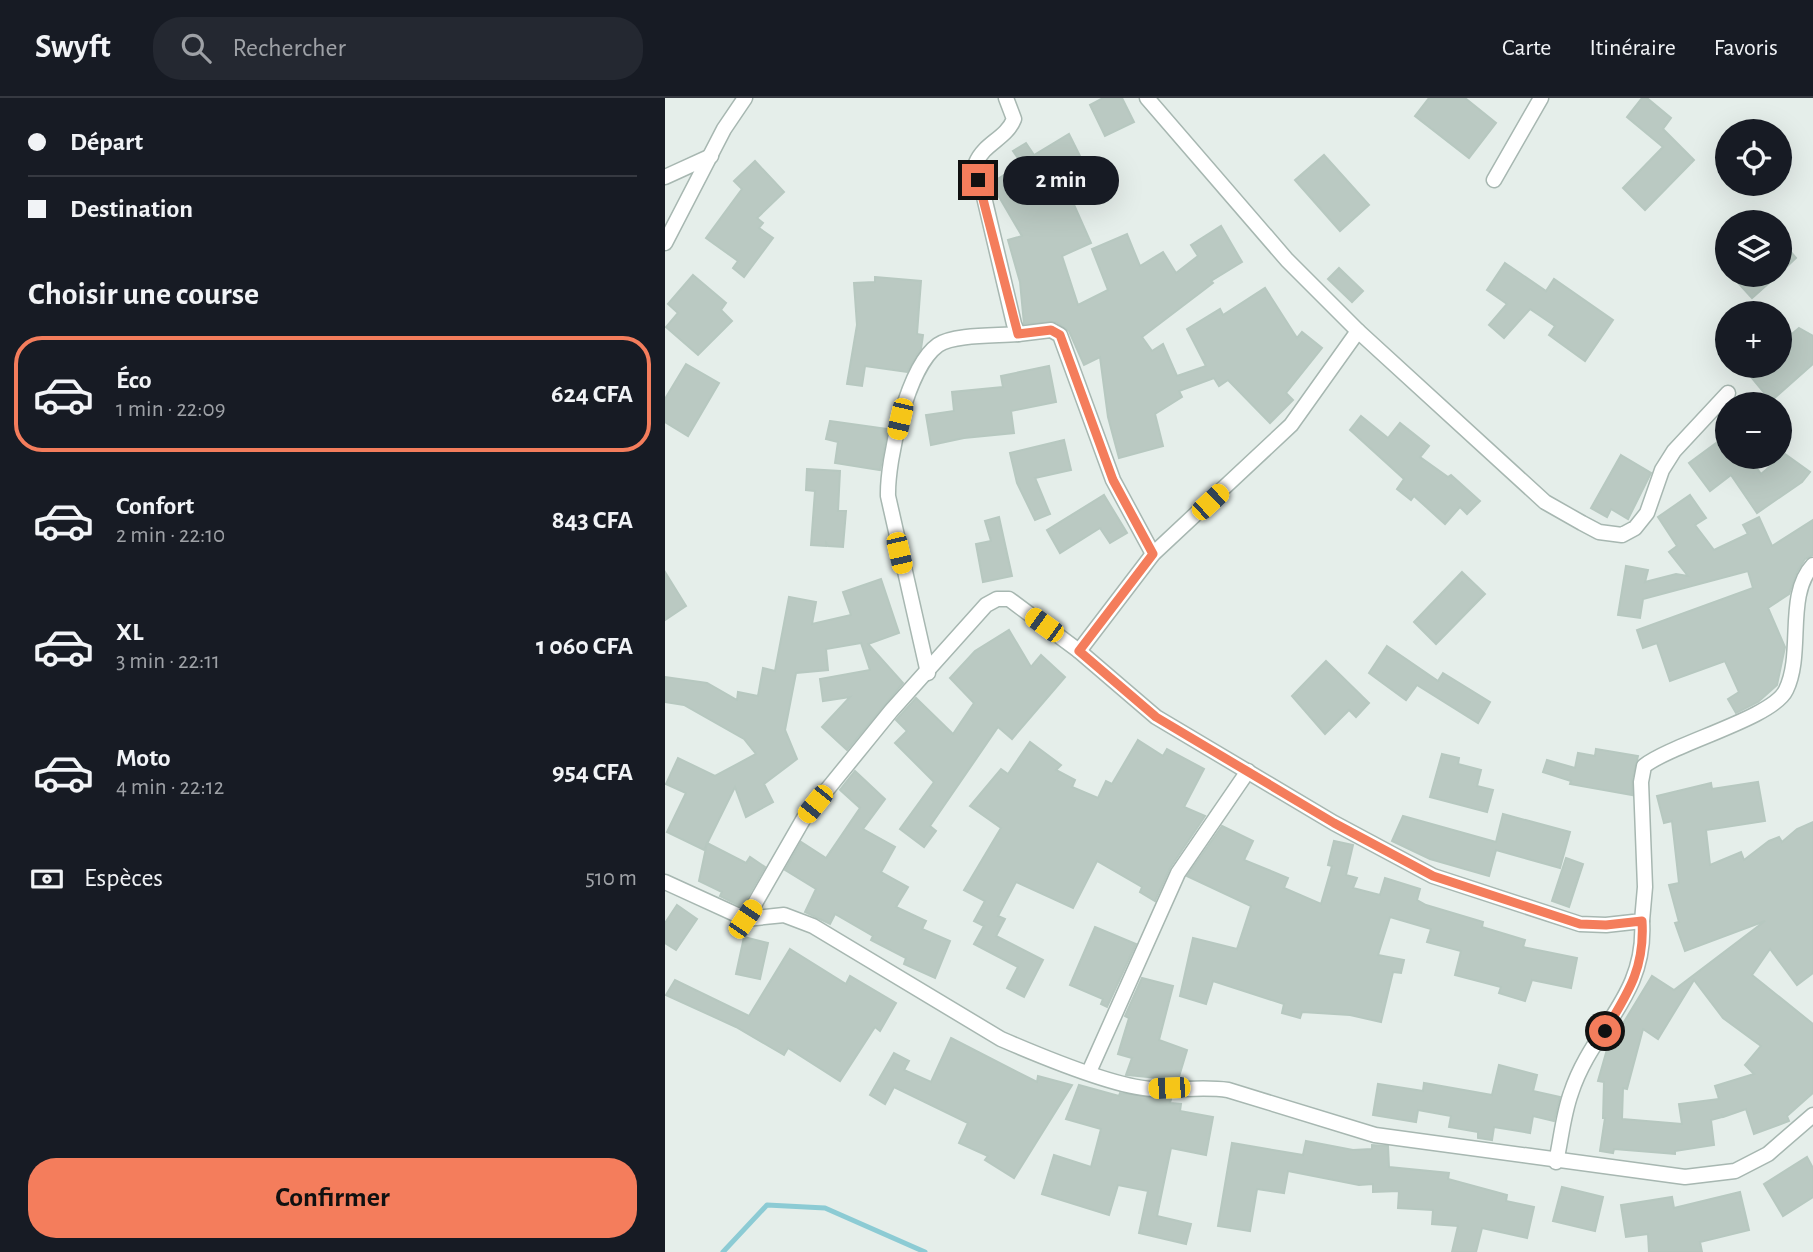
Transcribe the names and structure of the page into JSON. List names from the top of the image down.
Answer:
{
  "page": {
    "header": "Swyft",
    "search": "Rechercher",
    "nav": ["Carte", "Itinéraire", "Favoris"],
    "banner": ["Départ", "Destination"],
    "map_buttons": ["+", "−"],
    "bubble": "2 min",
    "heading": "Choisir une course",
    "list": [
      {
        "name": "Éco",
        "note": "1 min · 22:09",
        "value": "624 CFA"
      },
      {
        "name": "Confort",
        "note": "2 min · 22:10",
        "value": "843 CFA"
      },
      {
        "name": "XL",
        "note": "3 min · 22:11",
        "value": "1 060 CFA"
      },
      {
        "name": "Moto",
        "note": "4 min · 22:12",
        "value": "954 CFA"
      }
    ],
    "pay": ["Espèces", "510 m"],
    "buttons": "Confirmer"
  }
}
